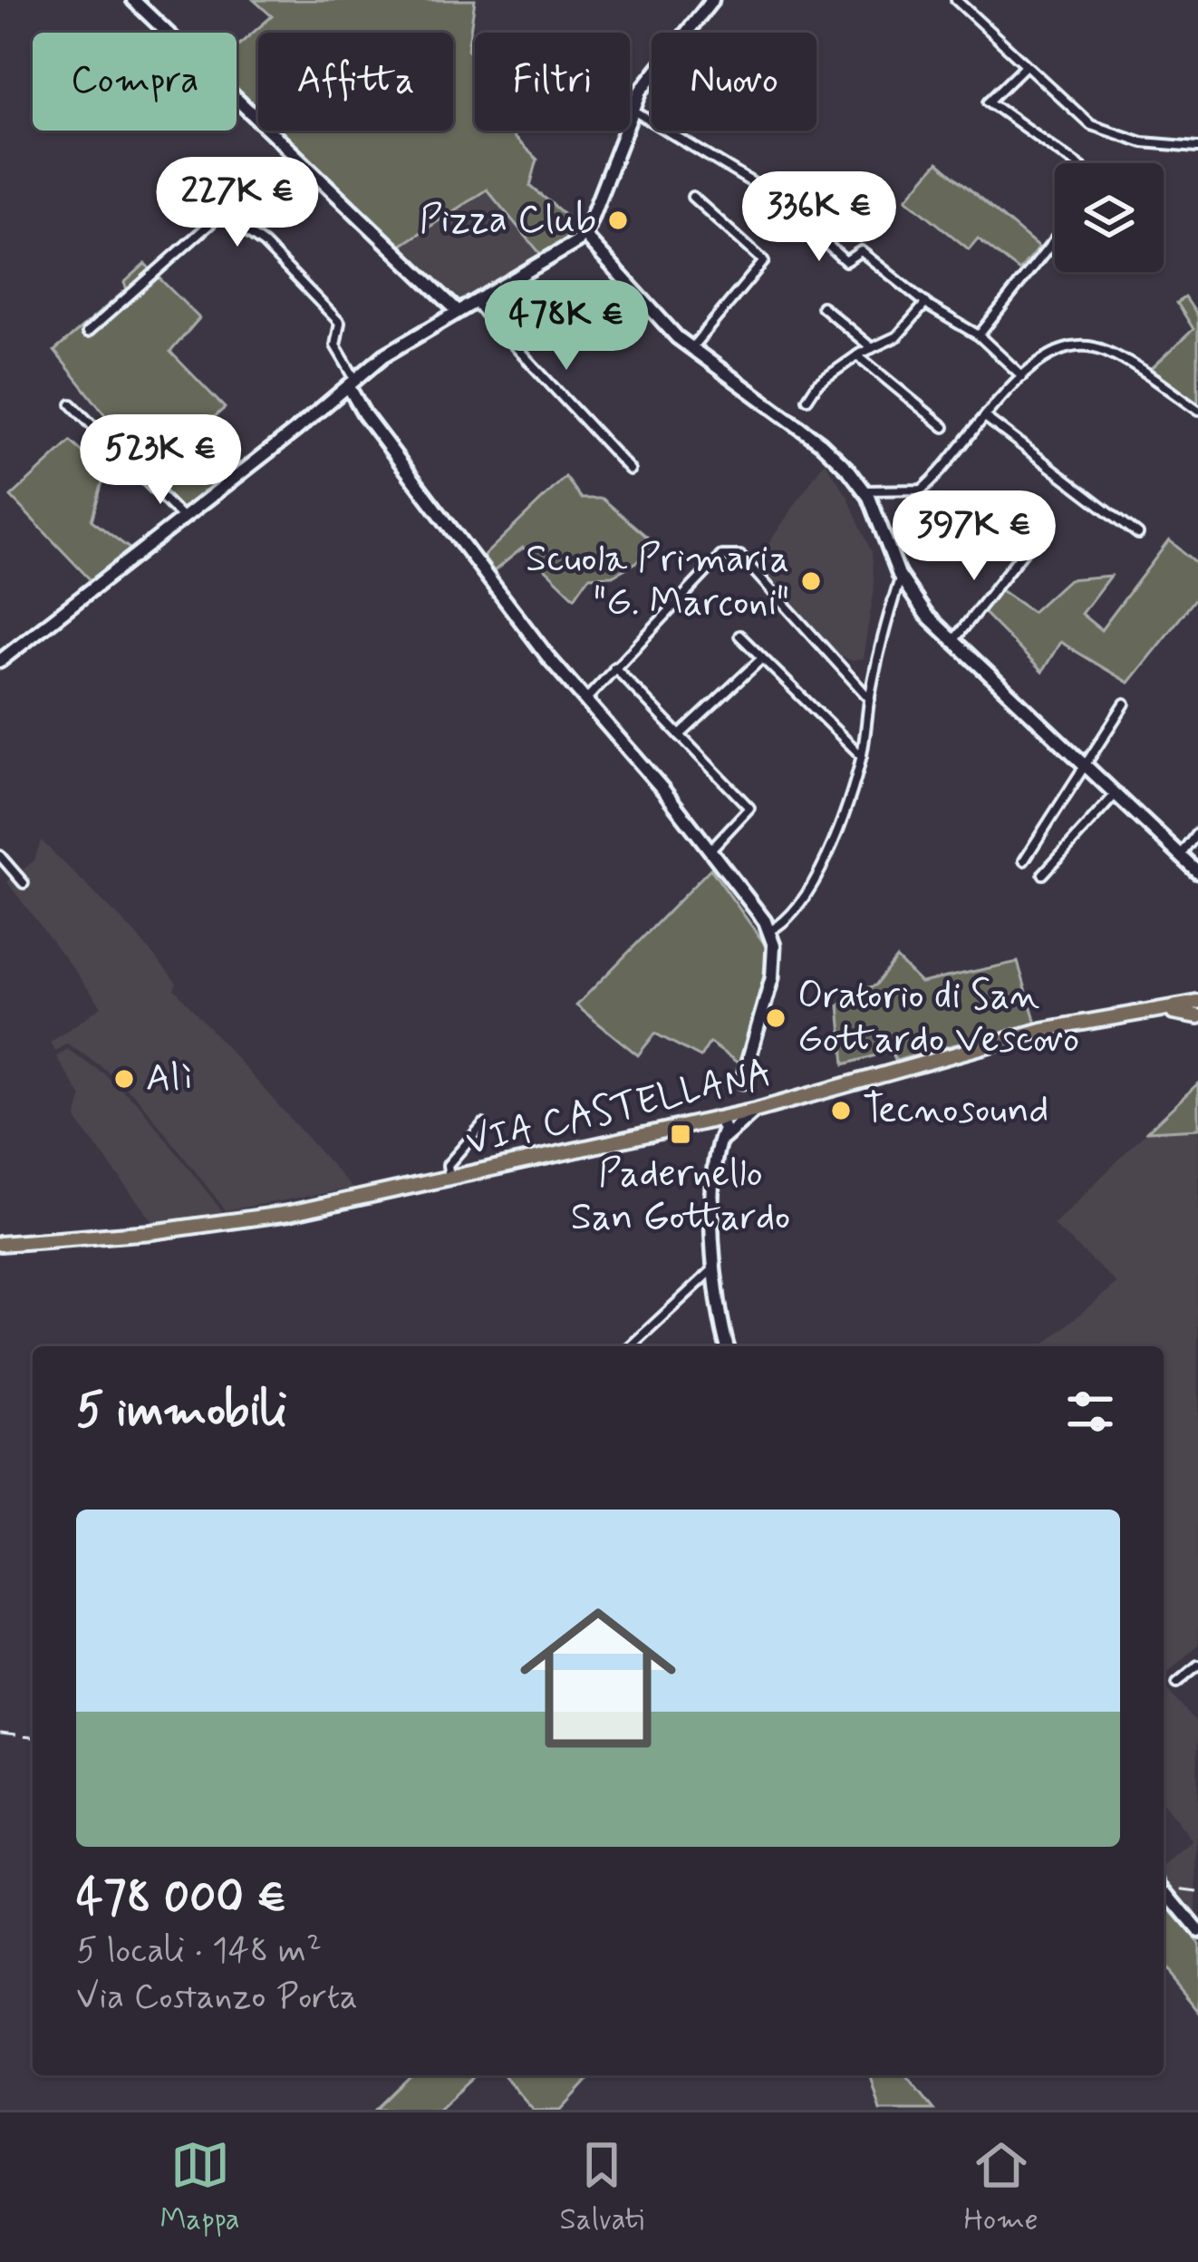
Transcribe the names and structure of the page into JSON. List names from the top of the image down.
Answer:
{
  "streets": {
    "main road": ["VIA CASTELLANA"]
  },
  "places": {
    "other": [
      "Pizza Club",
      "Scuola Primaria \"G. Marconi\"",
      "Oratorio di San Gottardo Vescovo",
      "Alì",
      "Tecnosound"
    ],
    "transit": ["Padernello San Gottardo"]
  },
  "page": {
    "chip": [
      "Compra",
      "Affitta",
      "Filtri",
      "Nuovo"
    ],
    "price": [
      "227K €",
      "336K €",
      "478K €",
      "523K €",
      "397K €"
    ],
    "heading": "5 immobili",
    "list": [
      {
        "name": "478 000 €",
        "note": "5 locali · 148 m² · Via Costanzo Porta"
      }
    ],
    "tabs": ["Mappa", "Salvati", "Home"]
  }
}
